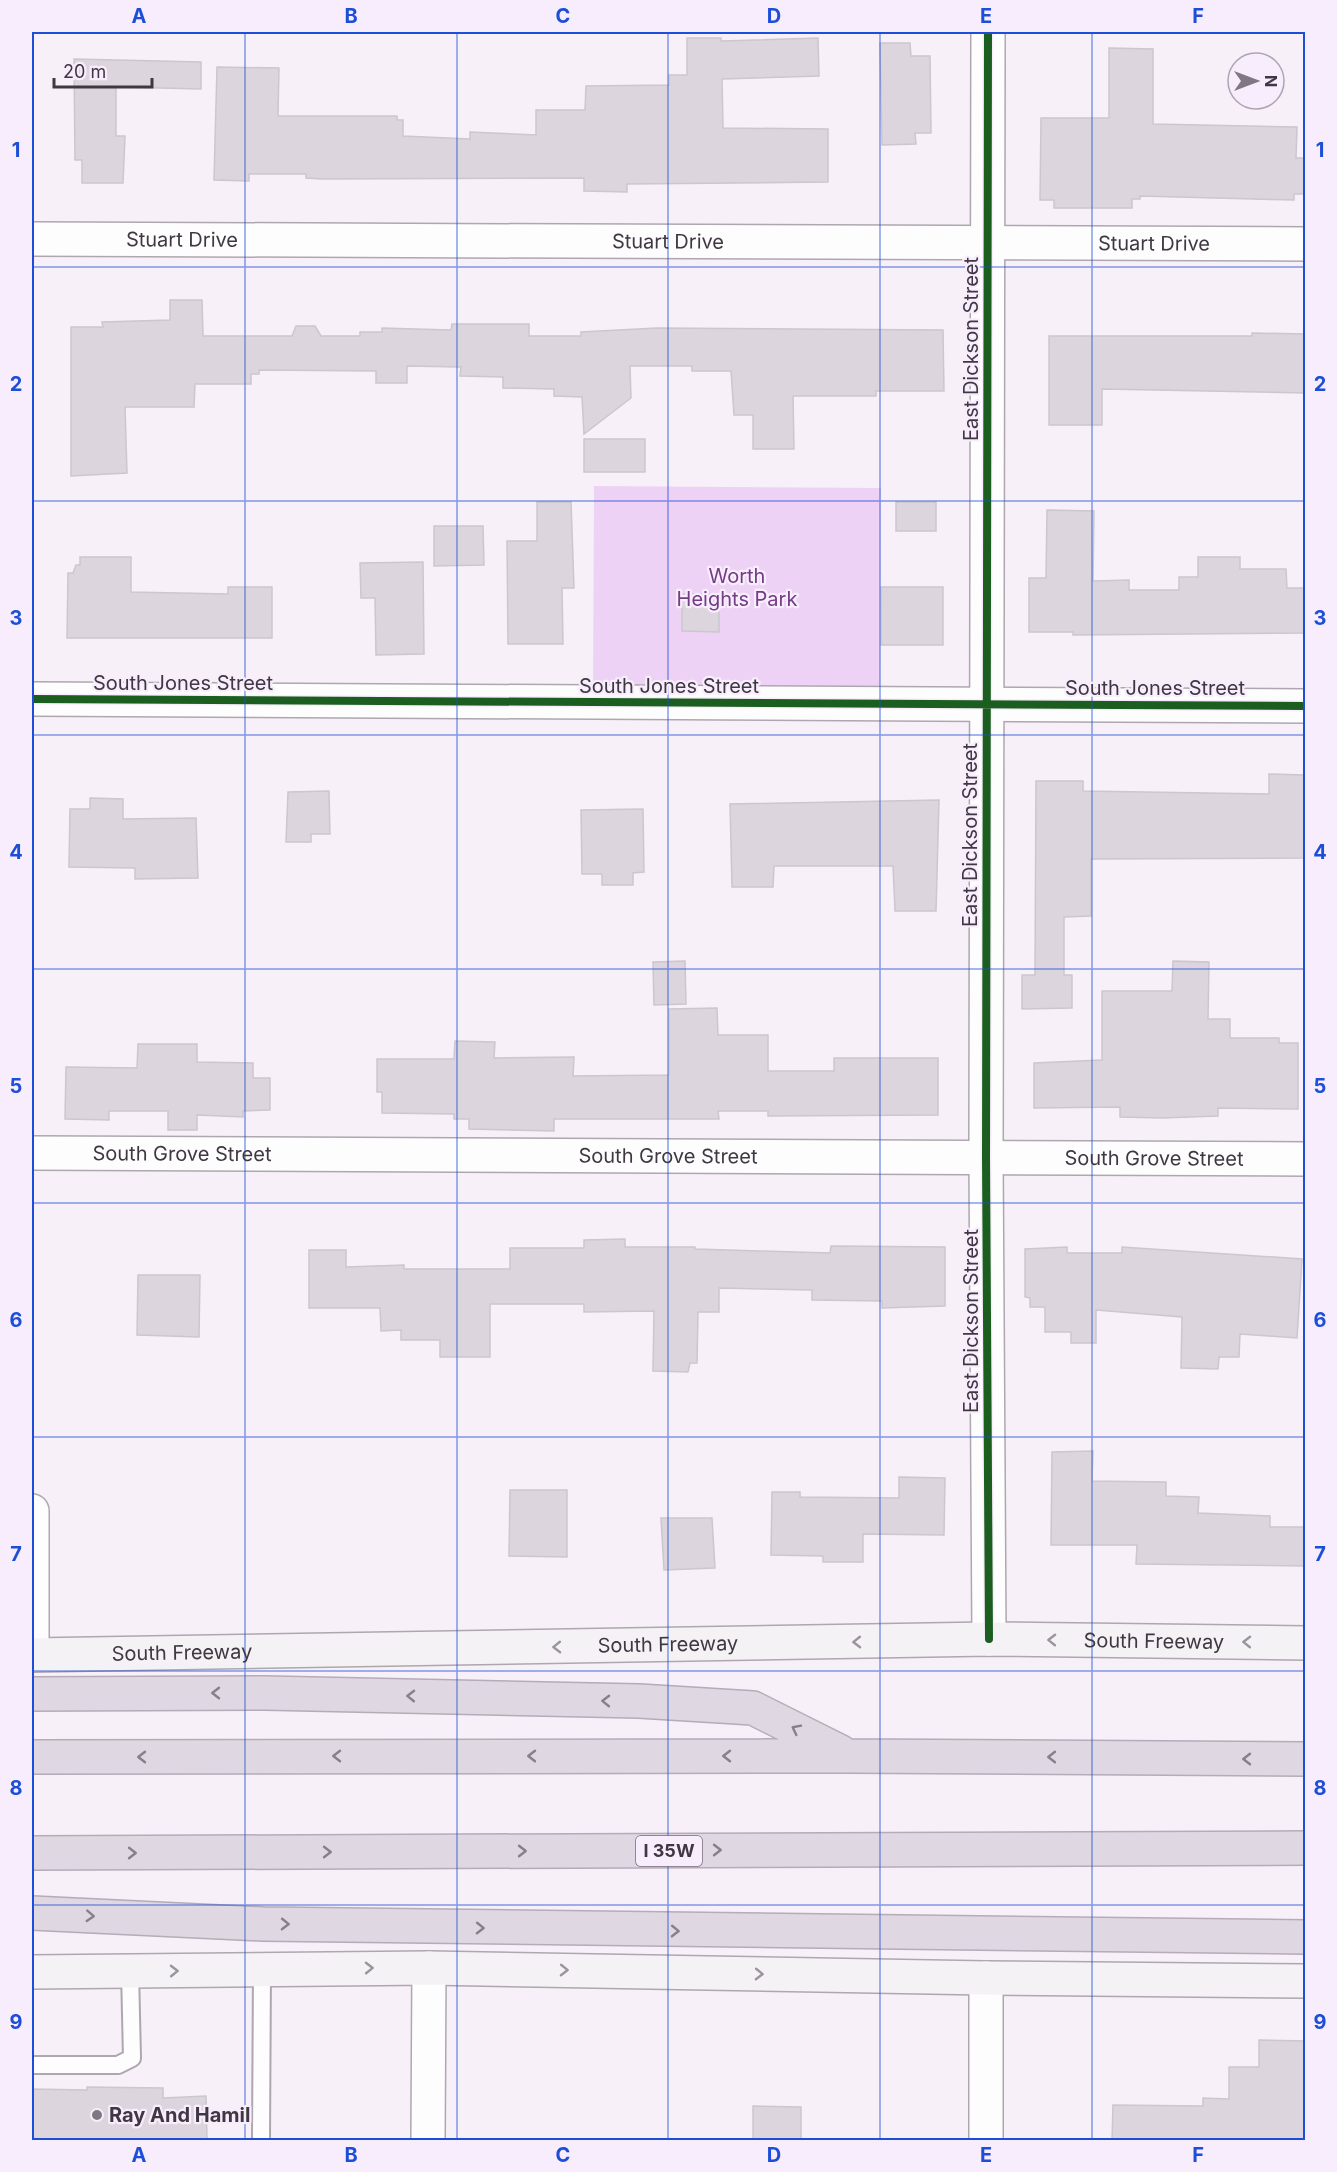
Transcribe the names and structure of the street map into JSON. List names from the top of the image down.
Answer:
{
  "streets": {
    "highway": ["I 35W"],
    "main road": ["South Freeway"],
    "street": [
      "Stuart Drive",
      "East Dickson Street",
      "South Jones Street",
      "South Grove Street"
    ]
  },
  "crossings": [
    ["Stuart Drive", "East Dickson Street"],
    ["East Dickson Street", "South Jones Street"],
    ["East Dickson Street", "South Grove Street"],
    ["East Dickson Street", "South Freeway"]
  ],
  "one_way": ["South Freeway"],
  "parks": ["Worth Heights Park"],
  "places": ["Ray And Hamil"],
  "scale_bar": "20 m",
  "north": "right",
  "grid": {
    "columns": [
      "A",
      "B",
      "C",
      "D",
      "E",
      "F"
    ],
    "rows": [
      "1",
      "2",
      "3",
      "4",
      "5",
      "6",
      "7",
      "8",
      "9"
    ]
  }
}
